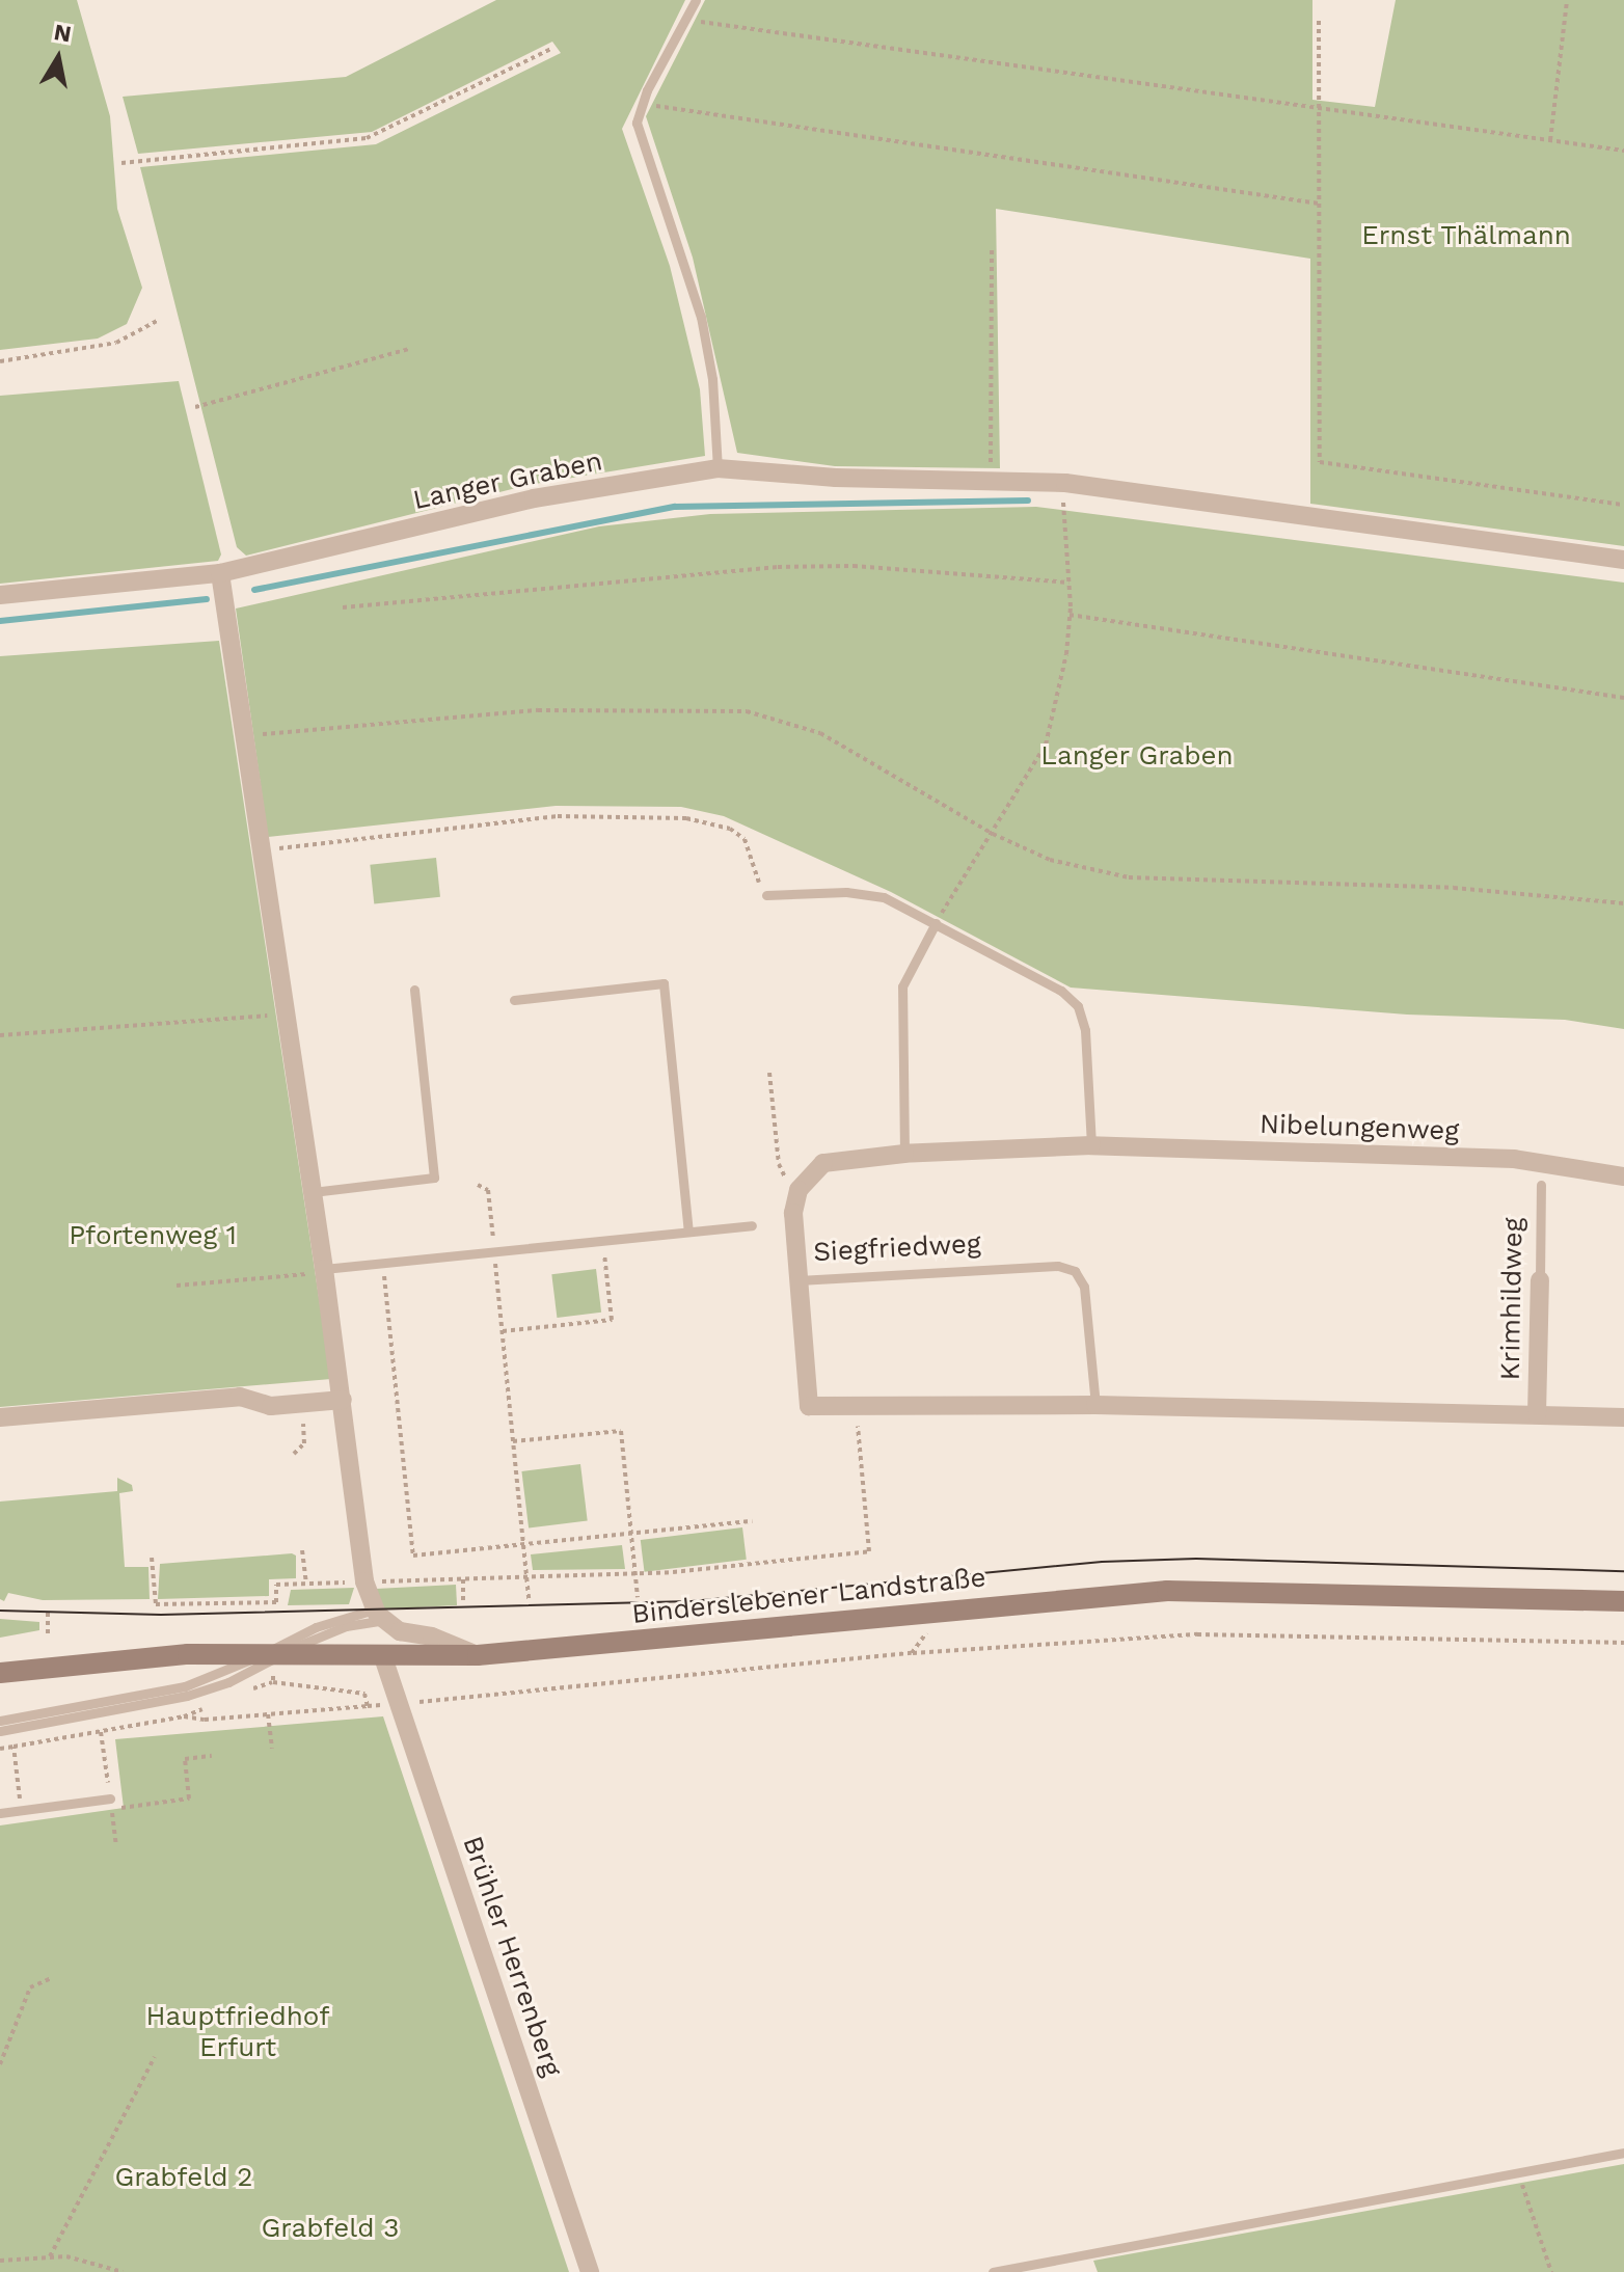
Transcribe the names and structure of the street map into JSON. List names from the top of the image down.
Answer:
{
  "streets": {
    "main road": ["Binderslebener Landstraße"],
    "street": [
      "Langer Graben",
      "Nibelungenweg",
      "Siegfriedweg",
      "Krimhildweg",
      "Brühler Herrenberg"
    ]
  },
  "crossings": [
    ["Siegfriedweg", "Krimhildweg"],
    ["Binderslebener Landstraße", "Brühler Herrenberg"]
  ],
  "parks": [
    "Ernst Thälmann",
    "Langer Graben",
    "Pfortenweg 1",
    "Hauptfriedhof Erfurt",
    "Grabfeld 2",
    "Grabfeld 3"
  ],
  "north": "top"
}
